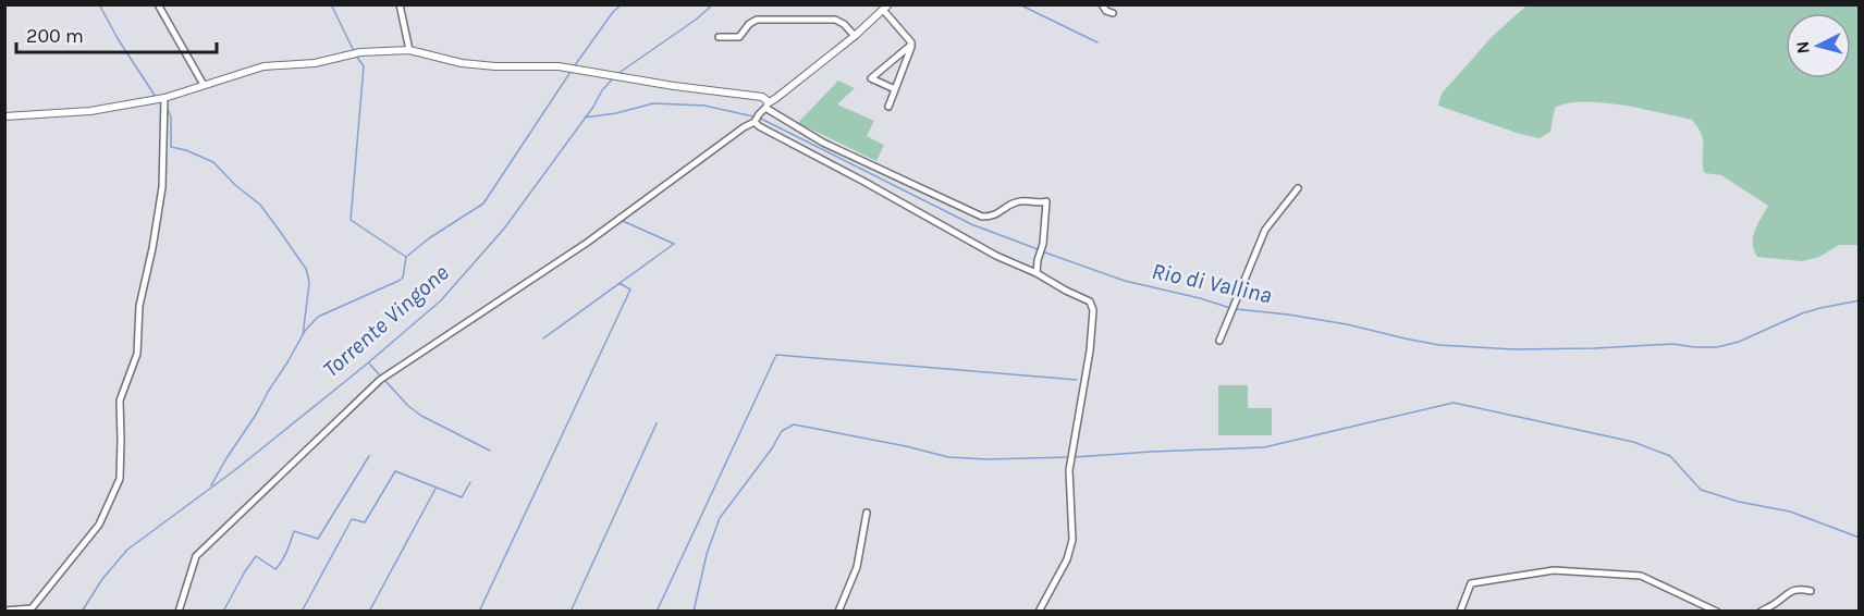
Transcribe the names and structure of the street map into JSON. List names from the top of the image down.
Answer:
{
  "water": ["Rio di Vallina", "Torrente Vingone"],
  "scale_bar": "200 m",
  "north": "left"
}
